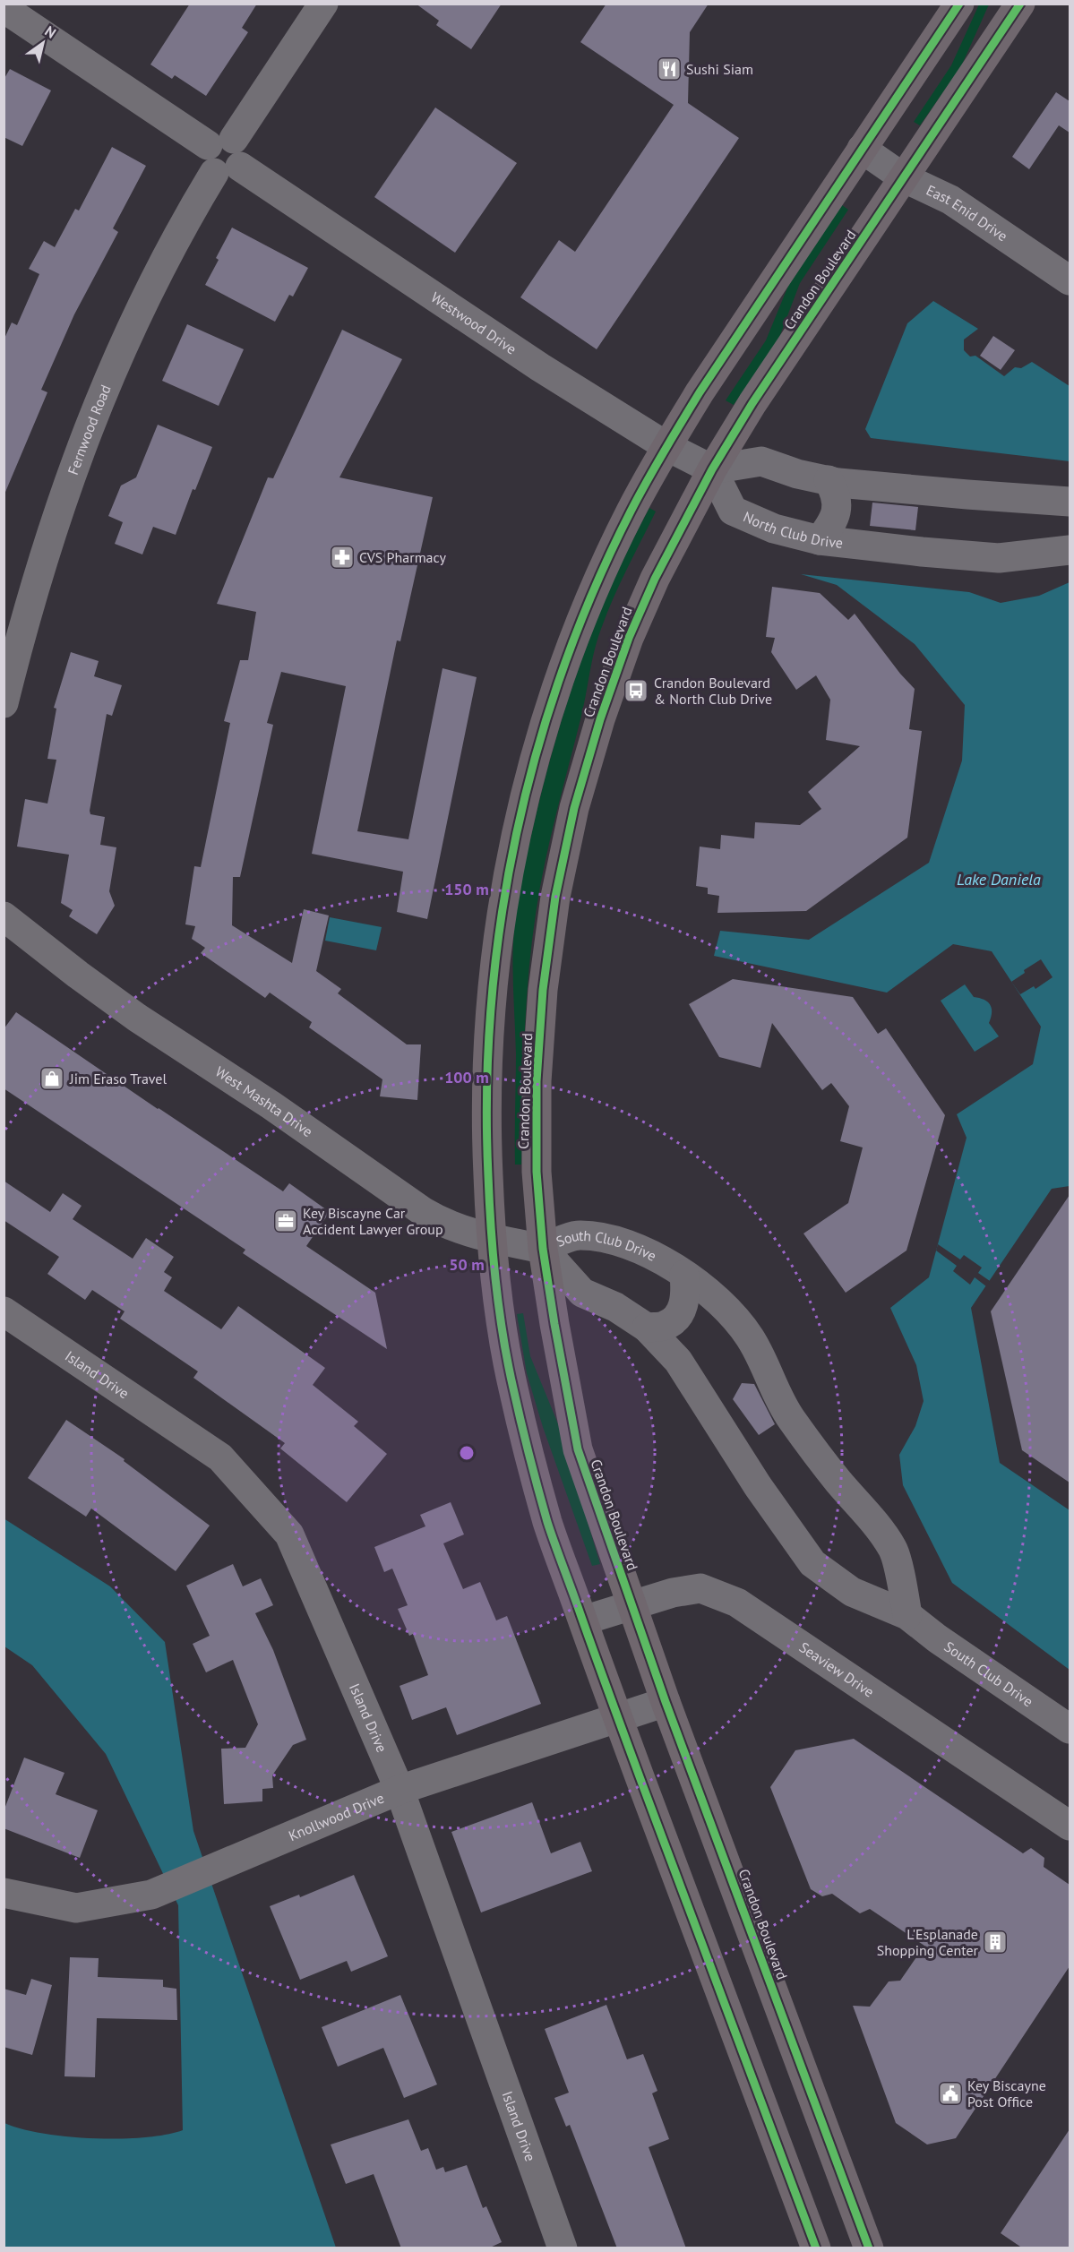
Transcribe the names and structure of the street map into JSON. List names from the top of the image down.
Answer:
{
  "streets": {
    "main road": ["Crandon Boulevard"],
    "street": [
      "East Enid Drive",
      "Westwood Drive",
      "Fernwood Road",
      "North Club Drive",
      "West Mashta Drive",
      "South Club Drive",
      "Island Drive",
      "Seaview Drive",
      "Knollwood Drive"
    ]
  },
  "crossings": [
    ["East Enid Drive", "Crandon Boulevard"],
    ["Crandon Boulevard", "Westwood Drive"],
    ["Crandon Boulevard", "North Club Drive"],
    ["Crandon Boulevard", "West Mashta Drive"],
    ["Crandon Boulevard", "South Club Drive"],
    ["Crandon Boulevard", "Seaview Drive"],
    ["Crandon Boulevard", "Knollwood Drive"],
    ["Westwood Drive", "Fernwood Road"],
    ["Westwood Drive", "North Club Drive"],
    ["West Mashta Drive", "South Club Drive"],
    ["Island Drive", "Knollwood Drive"]
  ],
  "water": ["Lake Daniela"],
  "places": {
    "restaurant": ["Sushi Siam"],
    "pharmacy": ["CVS Pharmacy"],
    "bus stop": ["Crandon Boulevard & North Club Drive"],
    "shop": ["Jim Eraso Travel"],
    "office": ["Key Biscayne Car Accident Lawyer Group"],
    "building": ["L'Esplanade Shopping Center"],
    "public building": ["Key Biscayne Post Office"]
  },
  "north": "top right",
  "rings": ["150 m", "100 m", "50 m"]
}
